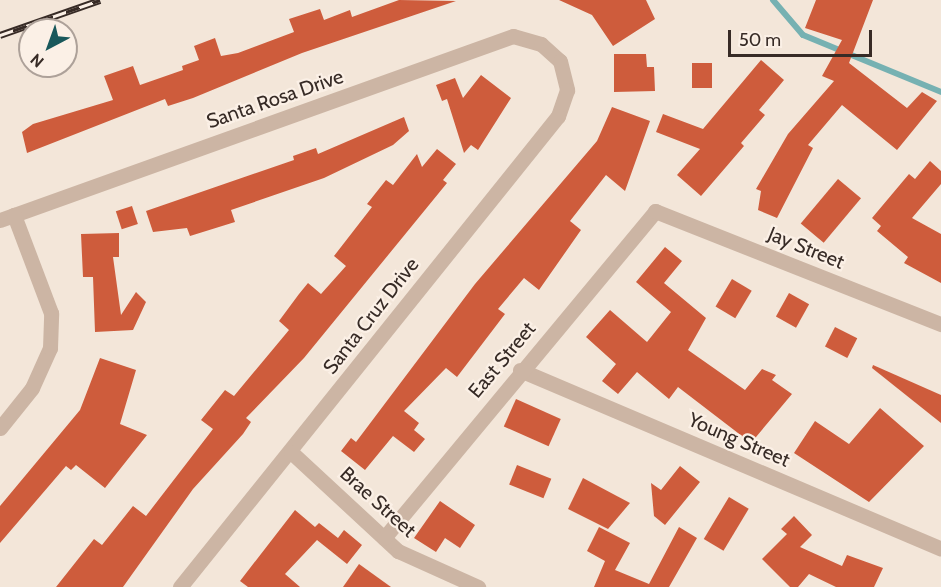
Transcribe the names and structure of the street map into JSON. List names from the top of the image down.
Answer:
{
  "streets": {
    "street": [
      "Santa Rosa Drive",
      "Jay Street",
      "Santa Cruz Drive",
      "East Street",
      "Young Street",
      "Brae Street"
    ]
  },
  "crossings": [
    ["Santa Rosa Drive", "Santa Cruz Drive"],
    ["Jay Street", "East Street"],
    ["Santa Cruz Drive", "Brae Street"],
    ["East Street", "Young Street"],
    ["East Street", "Brae Street"]
  ],
  "scale_bar": "50 m",
  "north": "bottom left"
}
